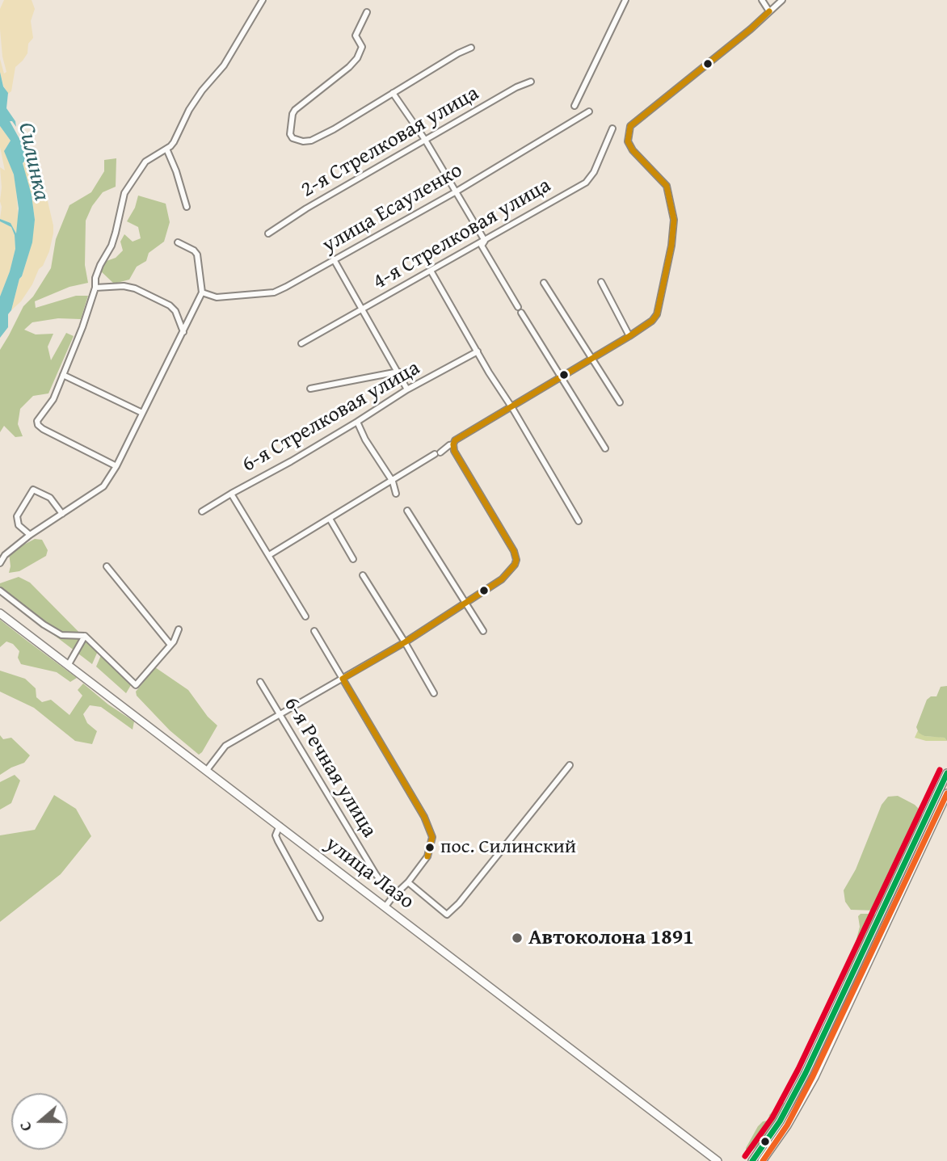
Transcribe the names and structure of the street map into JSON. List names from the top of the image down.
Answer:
{
  "streets": {
    "main road": ["улица Лазо"],
    "street": [
      "2-я Стрелковая улица",
      "улица Есауленко",
      "4-я Стрелковая улица",
      "6-я Стрелковая улица",
      "6-я Речная улица"
    ]
  },
  "water": ["Силинка"],
  "places": ["пос. Силинский", "Автоколона 1891"],
  "north": "left"
}
